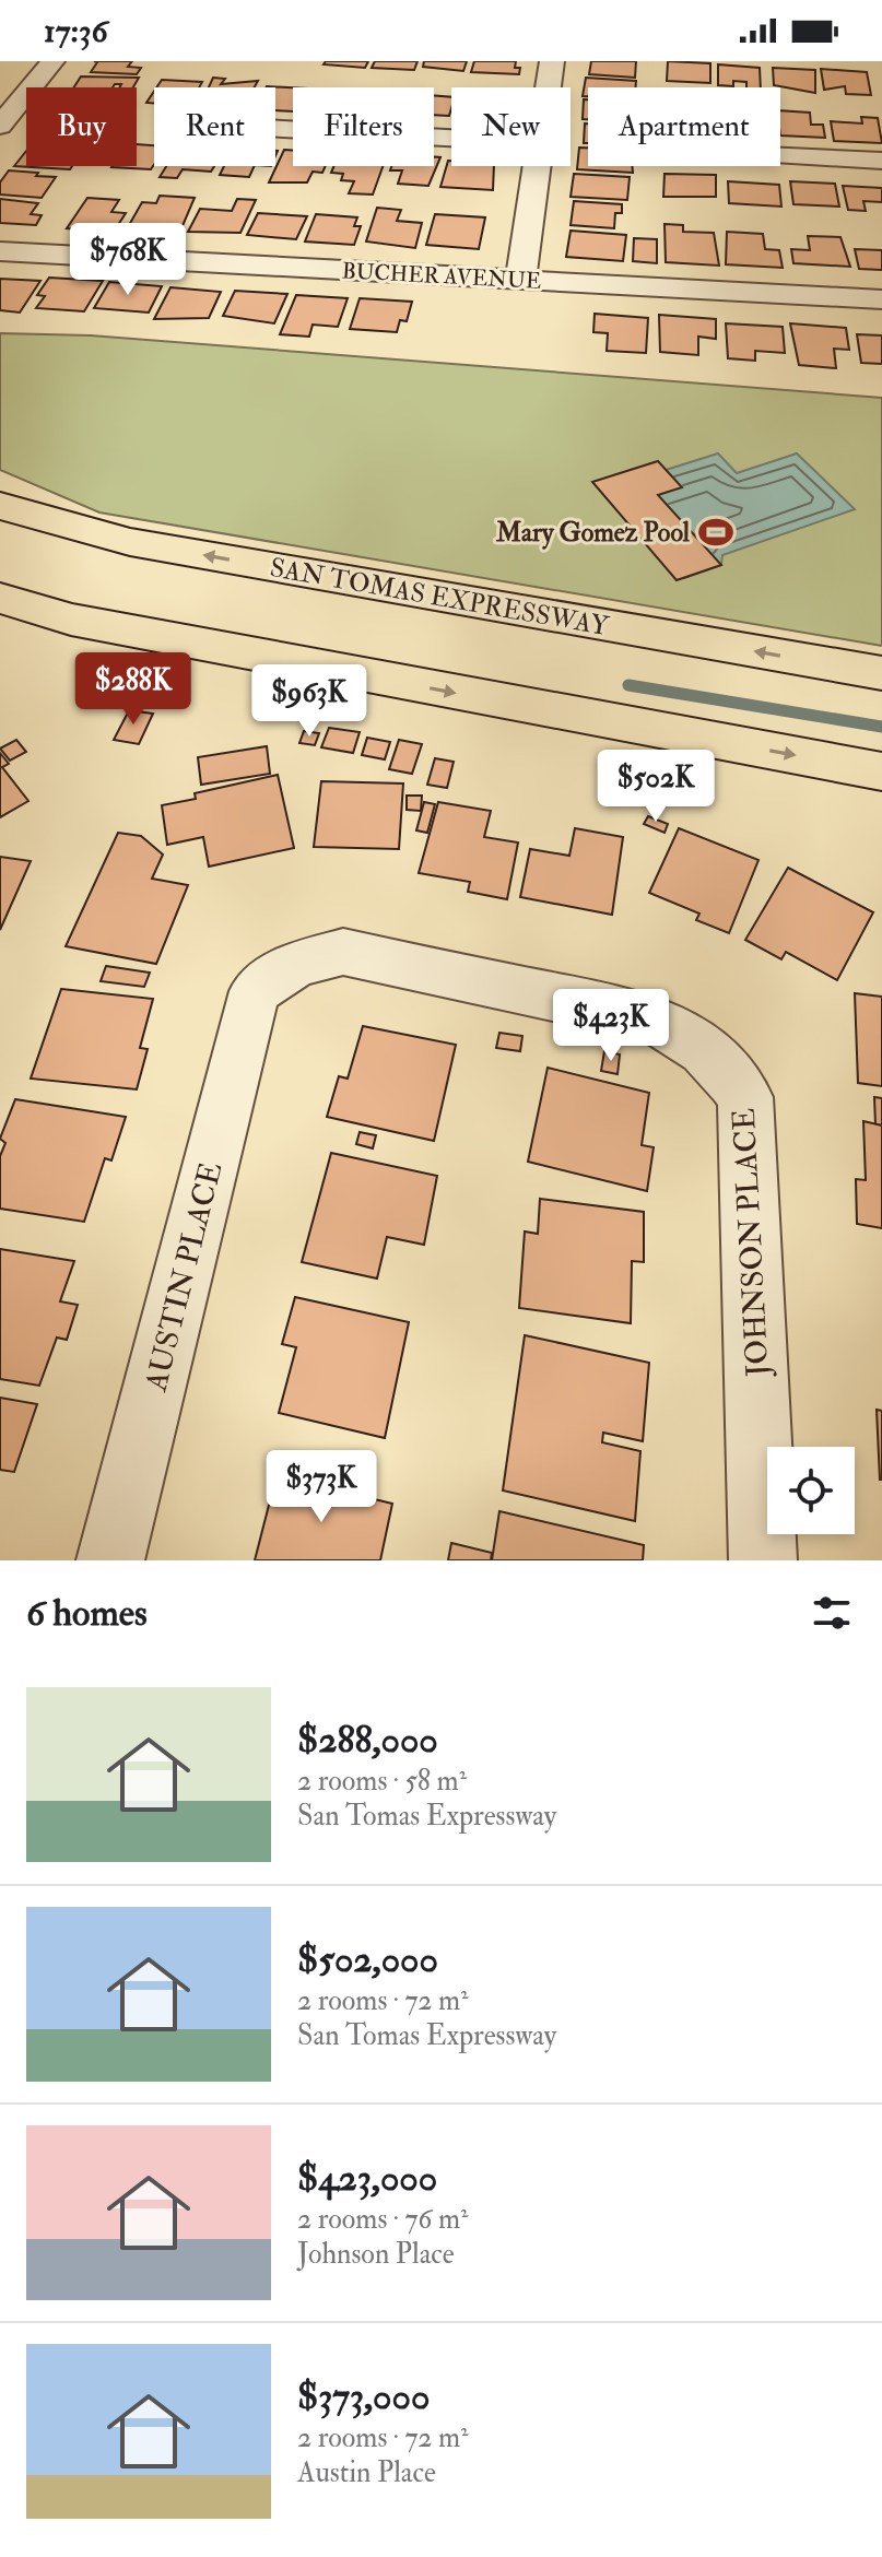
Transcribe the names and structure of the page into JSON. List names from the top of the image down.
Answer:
{
  "streets": {
    "highway": ["SAN TOMAS EXPRESSWAY"],
    "street": ["BUCHER AVENUE", "JOHNSON PLACE", "AUSTIN PLACE"]
  },
  "crossings": [
    ["JOHNSON PLACE", "AUSTIN PLACE"]
  ],
  "places": {
    "sports": ["Mary Gomez Pool"]
  },
  "page": {
    "status": "17:36",
    "chip": [
      "Buy",
      "Rent",
      "Filters",
      "New",
      "Apartment"
    ],
    "price": [
      "$768K",
      "$288K",
      "$963K",
      "$502K",
      "$423K",
      "$373K"
    ],
    "heading": "6 homes",
    "list": [
      {
        "name": "$288,000",
        "note": "2 rooms · 58 m² · San Tomas Expressway"
      },
      {
        "name": "$502,000",
        "note": "2 rooms · 72 m² · San Tomas Expressway"
      },
      {
        "name": "$423,000",
        "note": "2 rooms · 76 m² · Johnson Place"
      },
      {
        "name": "$373,000",
        "note": "2 rooms · 72 m² · Austin Place"
      }
    ]
  }
}
